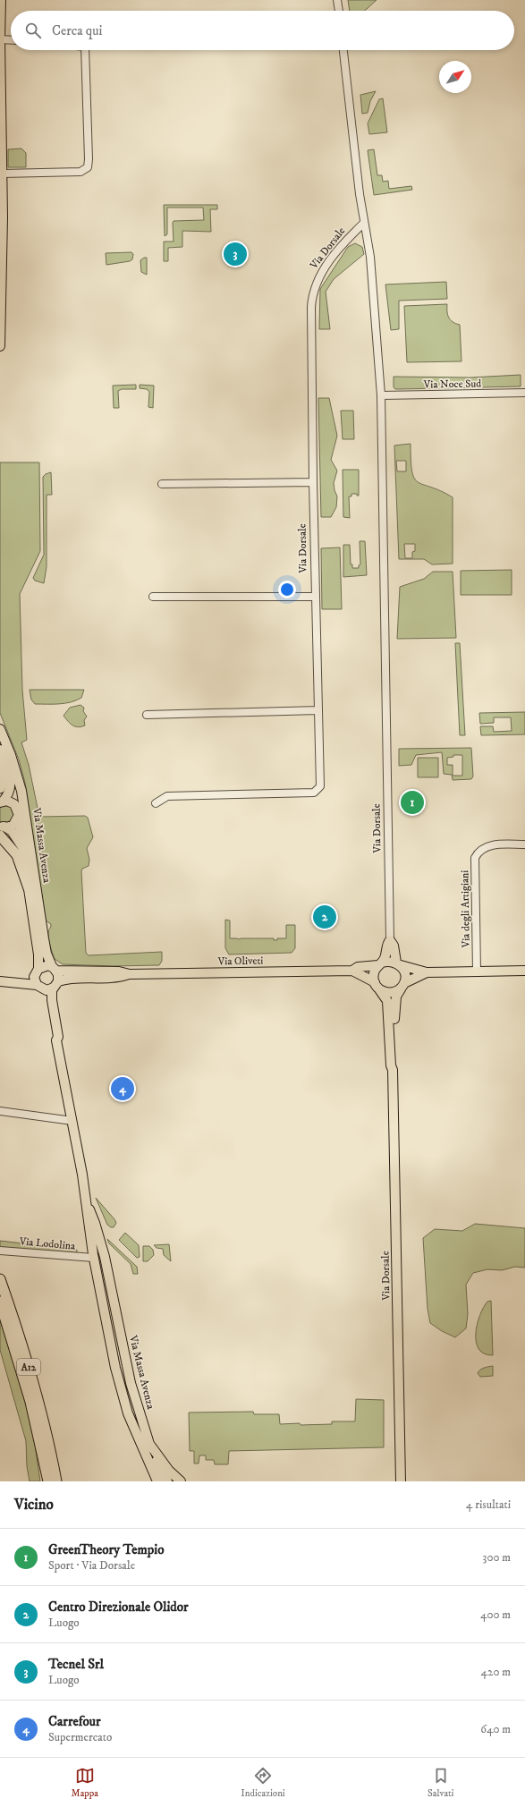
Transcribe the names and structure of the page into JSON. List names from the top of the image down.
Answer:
{
  "streets": {
    "highway": ["A12"],
    "main road": ["Via Dorsale", "Via Massa Avenza", "Via Oliveti"],
    "street": ["Via Noce Sud", "Via degli Artigiani", "Via Lodolina"]
  },
  "crossings": [
    ["Via Dorsale", "Via Noce Sud"],
    ["Via Dorsale", "Via Oliveti"],
    ["Via Massa Avenza", "Via Oliveti"],
    ["Via Massa Avenza", "Via Lodolina"]
  ],
  "north": "top right",
  "page": {
    "search": "Cerca qui",
    "pins": [
      "3",
      "1",
      "2",
      "4"
    ],
    "heading": ["Vicino", "4 risultati"],
    "list": [
      {
        "mark": "1",
        "name": "GreenTheory Tempio",
        "note": "Sport · Via Dorsale",
        "value": "300 m"
      },
      {
        "mark": "2",
        "name": "Centro Direzionale Olidor",
        "note": "Luogo",
        "value": "400 m"
      },
      {
        "mark": "3",
        "name": "Tecnel Srl",
        "note": "Luogo",
        "value": "420 m"
      },
      {
        "mark": "4",
        "name": "Carrefour",
        "note": "Supermercato",
        "value": "640 m"
      }
    ],
    "nav": ["Mappa", "Indicazioni", "Salvati"]
  }
}
